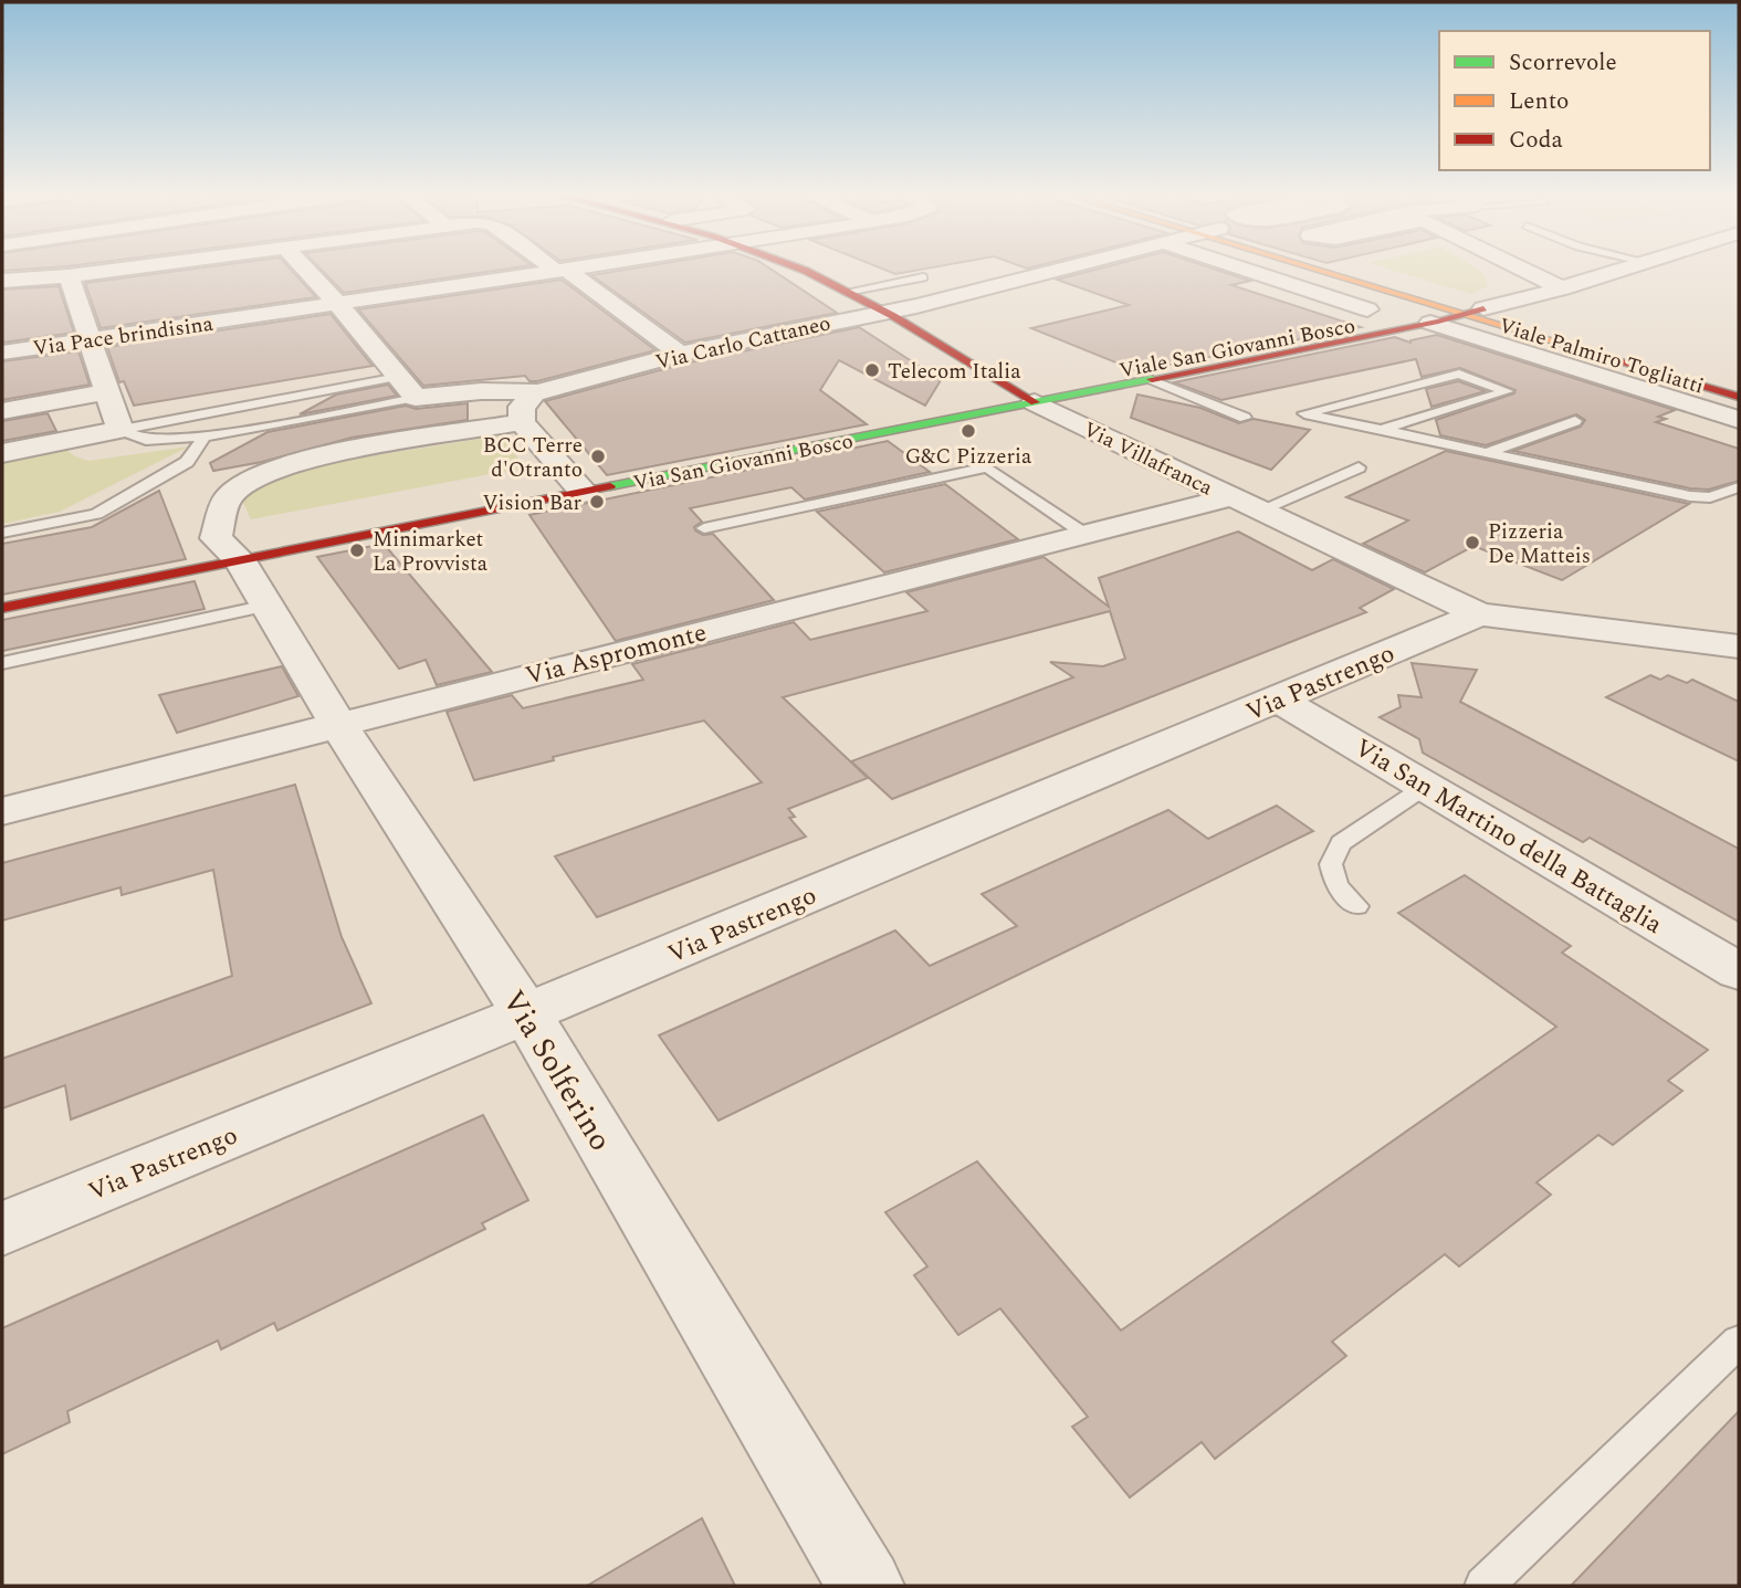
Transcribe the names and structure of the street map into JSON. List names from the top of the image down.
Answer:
{
  "streets": {
    "street": [
      "Via Pace brindisina",
      "Via Carlo Cattaneo",
      "Viale San Giovanni Bosco",
      "Viale Palmiro Togliatti",
      "Via Villafranca",
      "Via San Giovanni Bosco",
      "Via Aspromonte",
      "Via Pastrengo",
      "Via San Martino della Battaglia",
      "Via Solferino"
    ]
  },
  "crossings": [
    ["Via Carlo Cattaneo", "Via Villafranca"],
    ["Viale San Giovanni Bosco", "Viale Palmiro Togliatti"],
    ["Viale San Giovanni Bosco", "Via Villafranca"],
    ["Viale San Giovanni Bosco", "Via San Giovanni Bosco"],
    ["Viale Palmiro Togliatti", "Via San Giovanni Bosco"],
    ["Via Villafranca", "Via San Giovanni Bosco"],
    ["Via Villafranca", "Via Aspromonte"],
    ["Via Villafranca", "Via Pastrengo"],
    ["Via San Giovanni Bosco", "Via Solferino"],
    ["Via Aspromonte", "Via Solferino"],
    ["Via Pastrengo", "Via San Martino della Battaglia"],
    ["Via Pastrengo", "Via Solferino"]
  ],
  "places": [
    "Telecom Italia",
    "G&C Pizzeria",
    "BCC Terre d'Otranto",
    "Vision Bar",
    "Pizzeria De Matteis",
    "Minimarket La Provvista"
  ],
  "legend": ["Scorrevole", "Lento", "Coda"]
}
